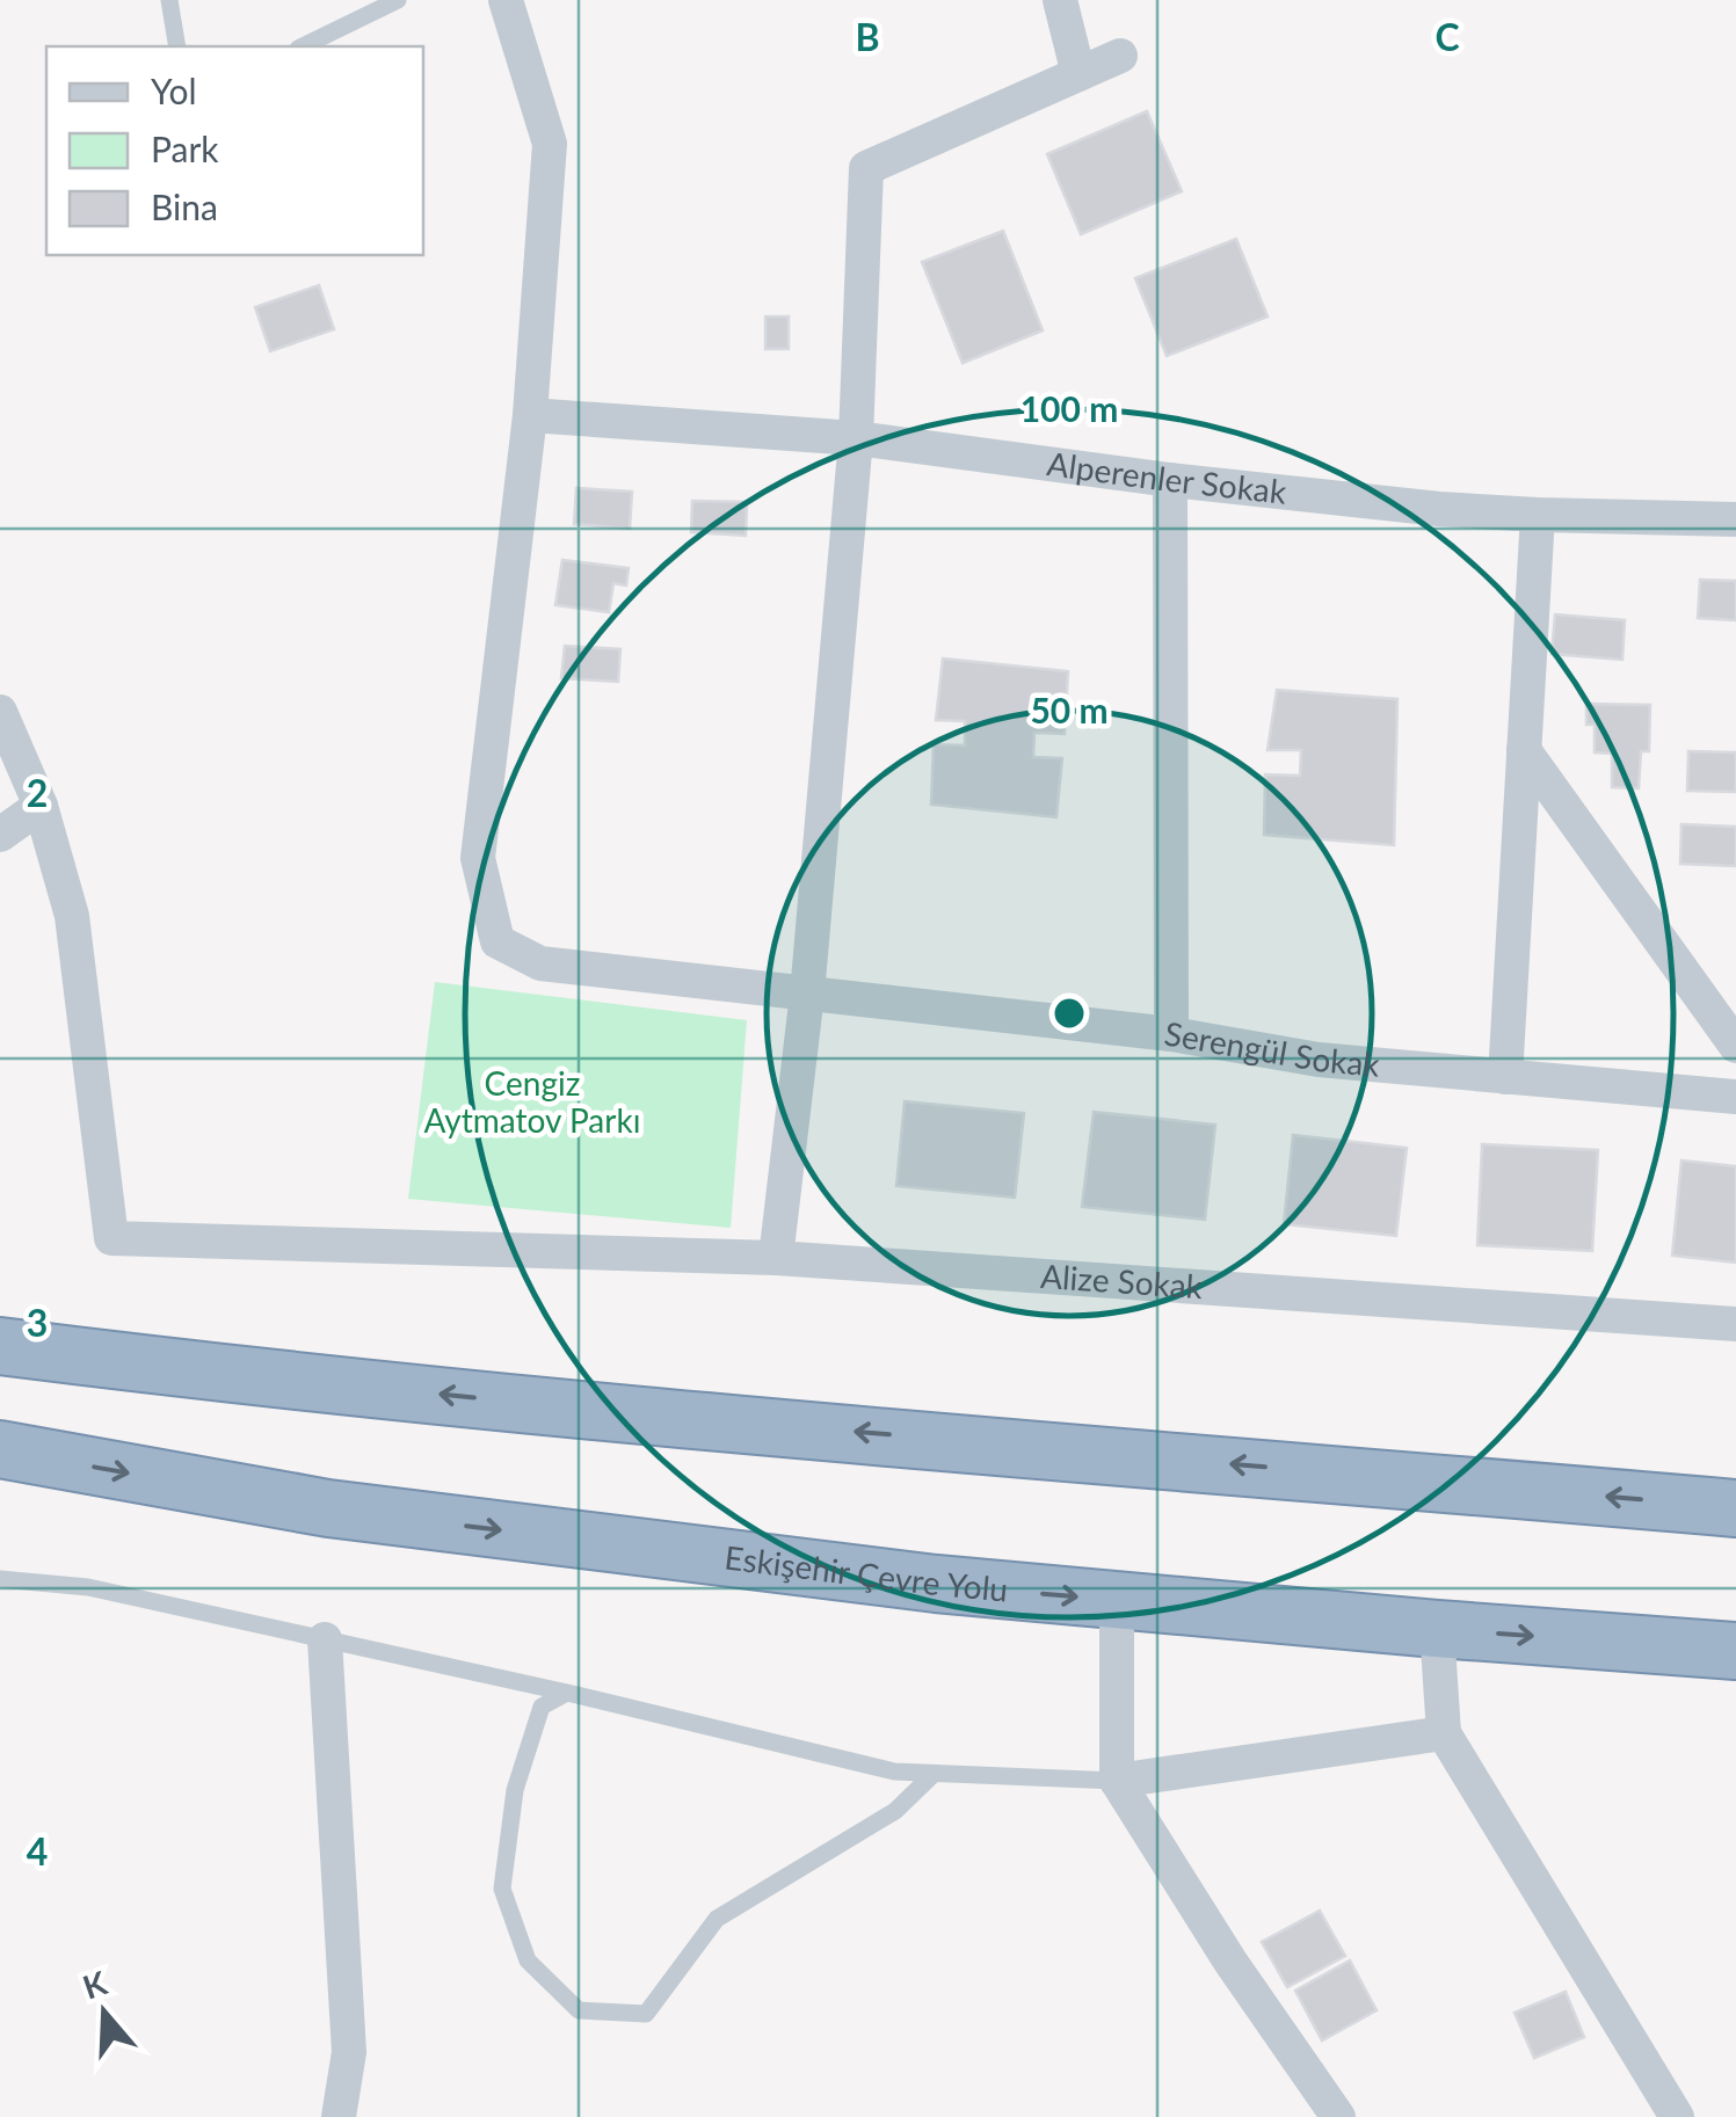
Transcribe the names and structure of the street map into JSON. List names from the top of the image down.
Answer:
{
  "streets": {
    "highway": ["Eskişehir Çevre Yolu"],
    "street": ["Alperenler Sokak", "Serengül Sokak", "Alize Sokak"]
  },
  "crossings": [
    ["Alperenler Sokak", "Serengül Sokak"]
  ],
  "parks": ["Cengiz Aytmatov Parkı"],
  "legend": ["Yol", "Park", "Bina"],
  "north": "top",
  "grid": {
    "columns": ["B", "C"],
    "rows": ["2", "3", "4"]
  },
  "rings": ["100 m", "50 m"]
}
